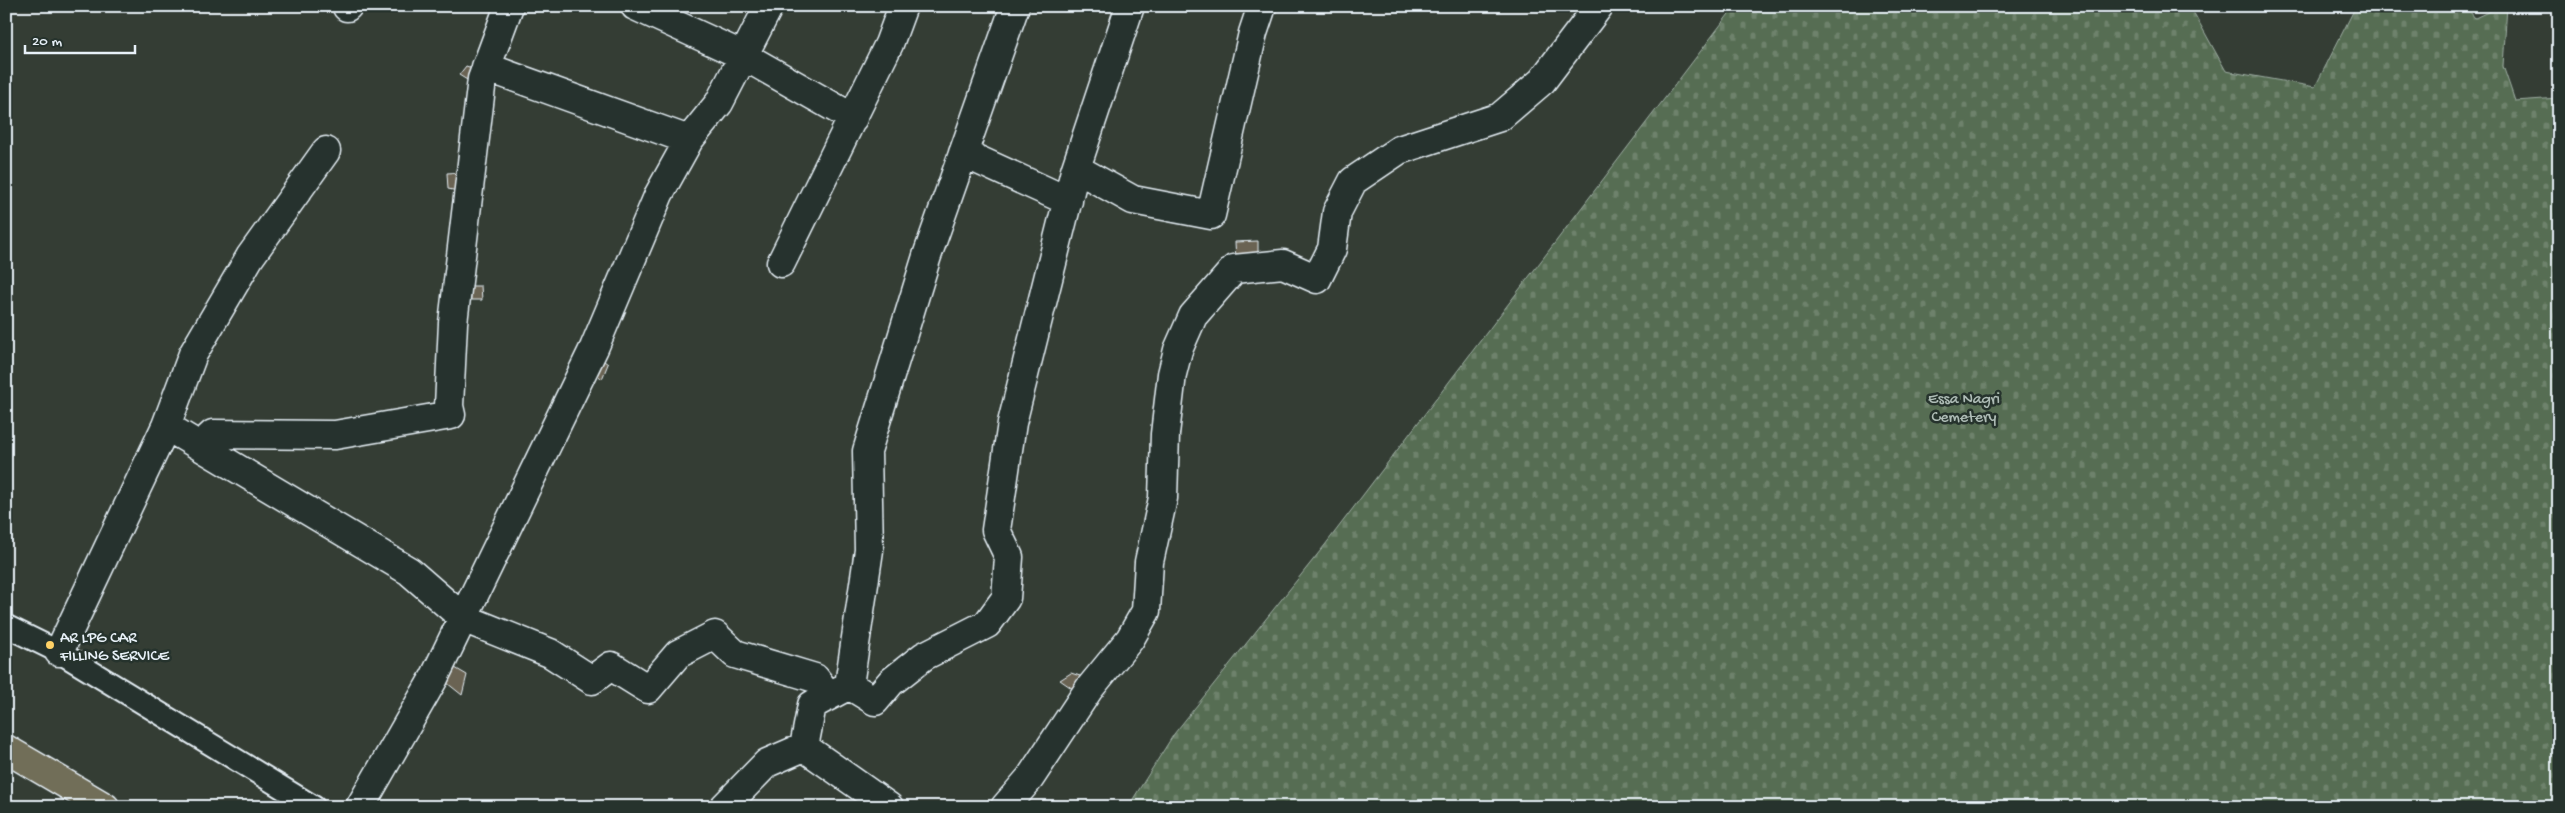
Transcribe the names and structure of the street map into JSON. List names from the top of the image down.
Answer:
{
  "parks": ["Essa Nagri Cemetery"],
  "places": ["AR LPG CAR FILLING SERVICE"],
  "scale_bar": "20 m"
}
